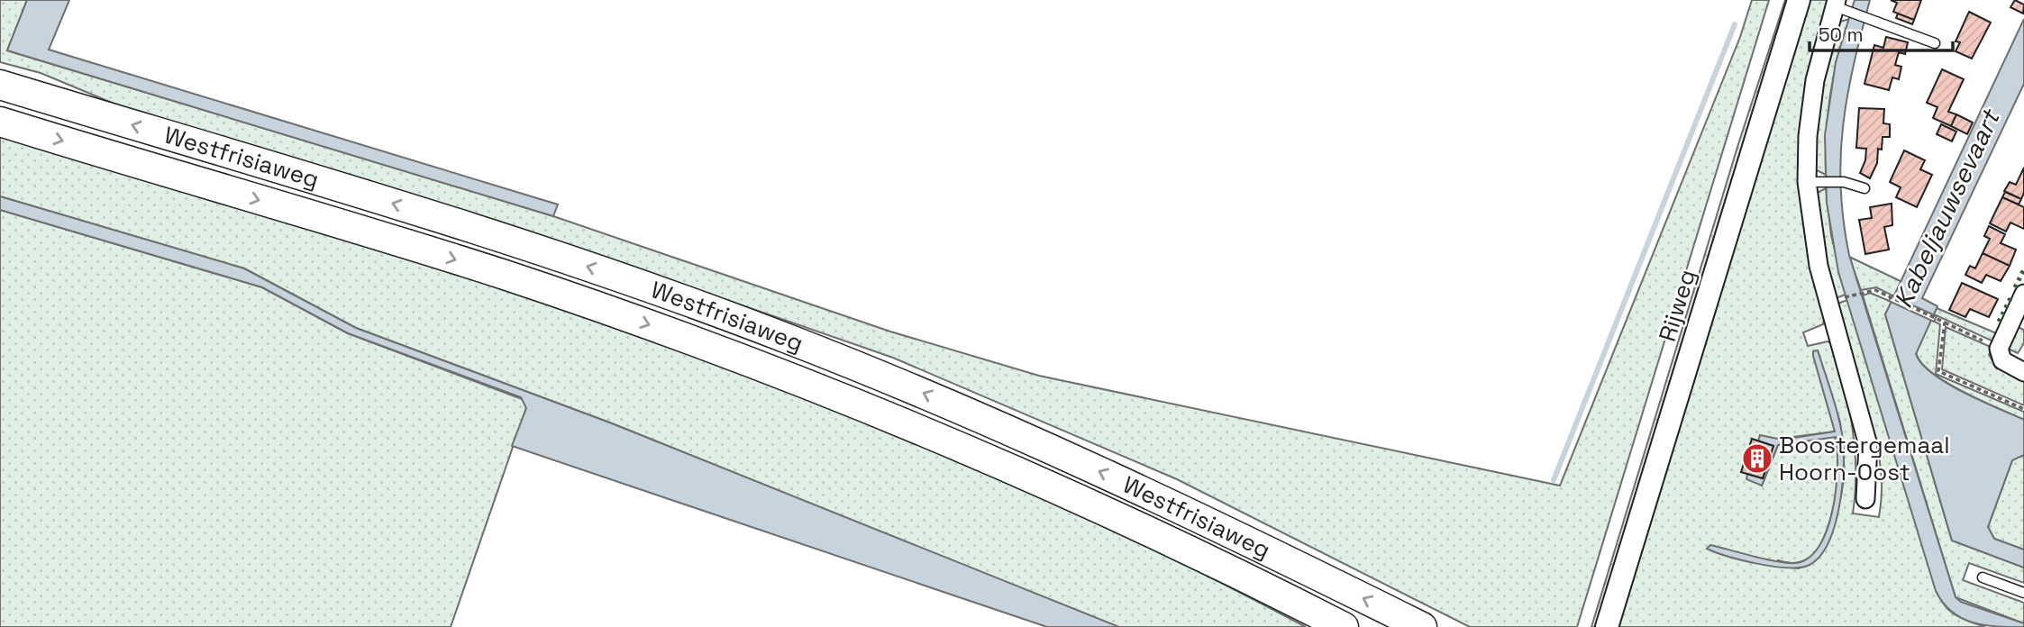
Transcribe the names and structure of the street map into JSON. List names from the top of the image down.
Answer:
{
  "streets": {
    "highway": ["Westfrisiaweg"],
    "street": ["Rijweg"]
  },
  "water": ["Kabeljauwsevaart"],
  "places": {
    "building": ["Boostergemaal Hoorn-Oost"]
  },
  "scale_bar": "50 m"
}
